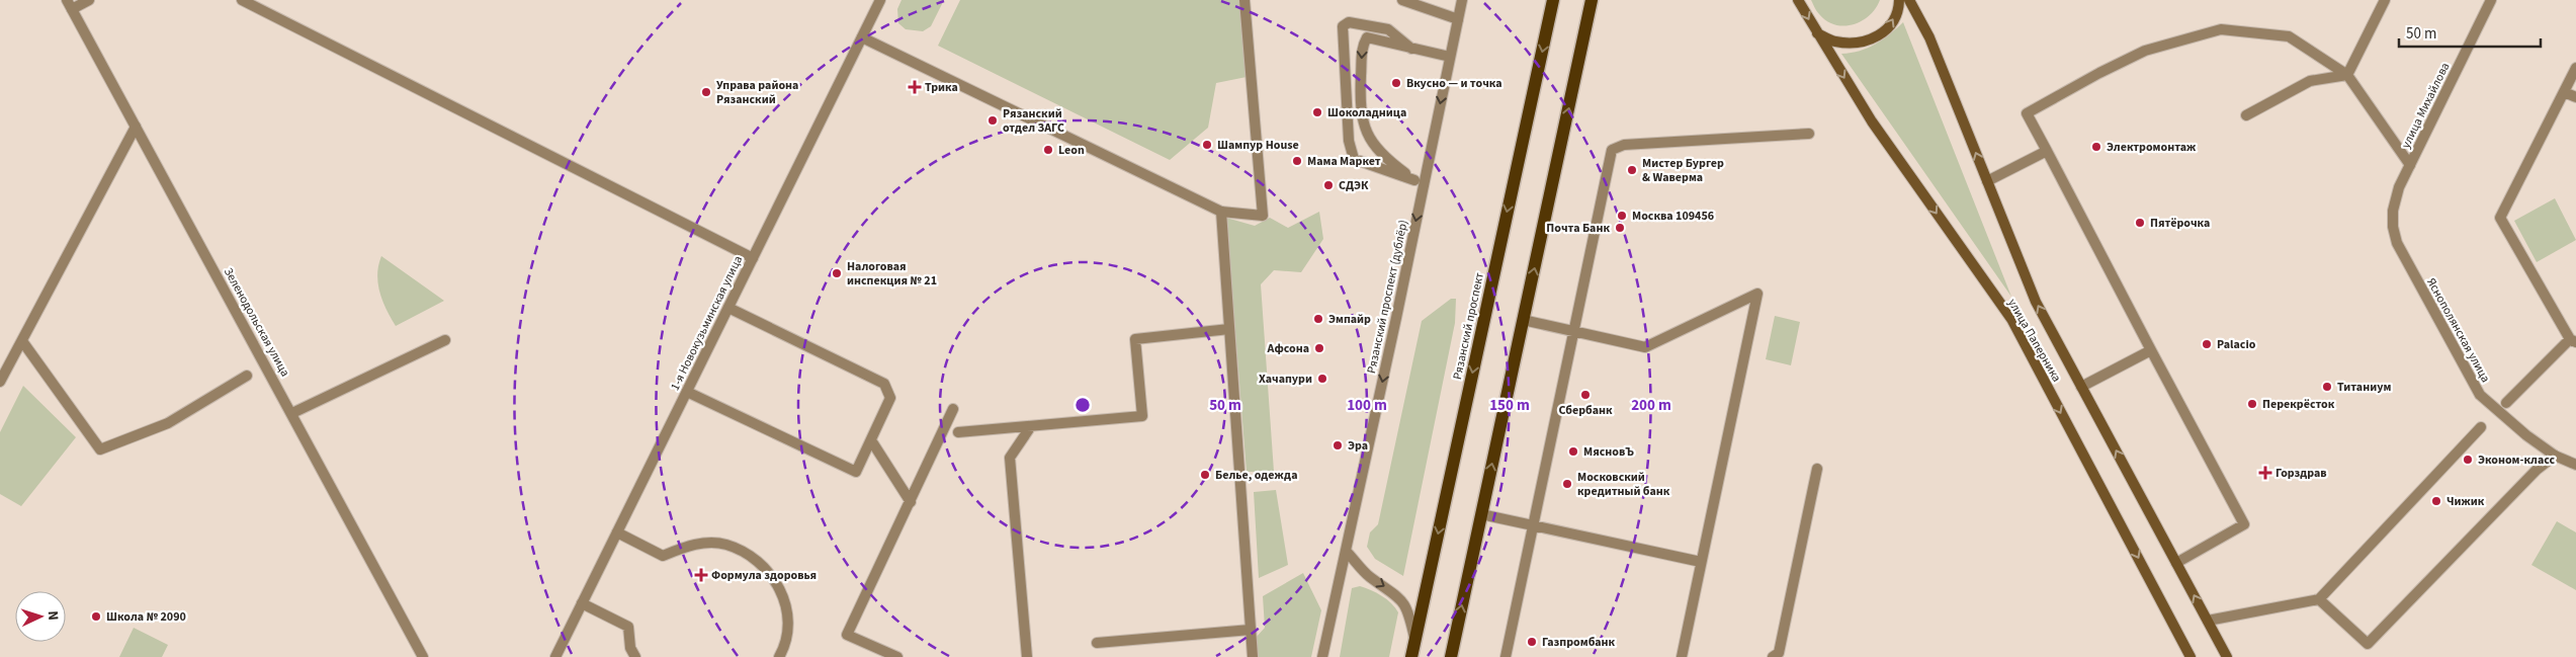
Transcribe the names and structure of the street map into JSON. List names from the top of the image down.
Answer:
{
  "streets": {
    "main road": ["Рязанский проспект", "улица Паперника"],
    "street": [
      "улица Михайлова",
      "Рязанский проспект (дублёр)",
      "Зеленодольская улица",
      "1-я Новокузьминская улица",
      "Яснополянская улица"
    ]
  },
  "crossings": [
    ["улица Михайлова", "Яснополянская улица"]
  ],
  "one_way": ["Рязанский проспект (дублёр)"],
  "places": {
    "other": [
      "Вкусно — и точка",
      "Управа района Рязанский",
      "Шоколадница",
      "Рязанский отдел ЗАГС",
      "Шампур House",
      "Электромонтаж",
      "Leon",
      "Мама Маркет",
      "Мистер Бургер & Wаверма",
      "СДЭК",
      "Москва 109456",
      "Пятёрочка",
      "Почта Банк",
      "Налоговая инспекция № 21",
      "Эмпайр",
      "Palacio",
      "Афсона",
      "Хачапури",
      "Титаниум",
      "Сбербанк",
      "Перекрёсток",
      "Эра",
      "МясновЪ",
      "Эконом-класс",
      "Белье, одежда",
      "Московский кредитный банк",
      "Чижик",
      "Школа № 2090",
      "Газпромбанк"
    ],
    "health": ["Трика", "Горздрав", "Формула здоровья"]
  },
  "scale_bar": "50 m",
  "north": "right",
  "rings": [
    "50 m",
    "100 m",
    "150 m",
    "200 m"
  ]
}
